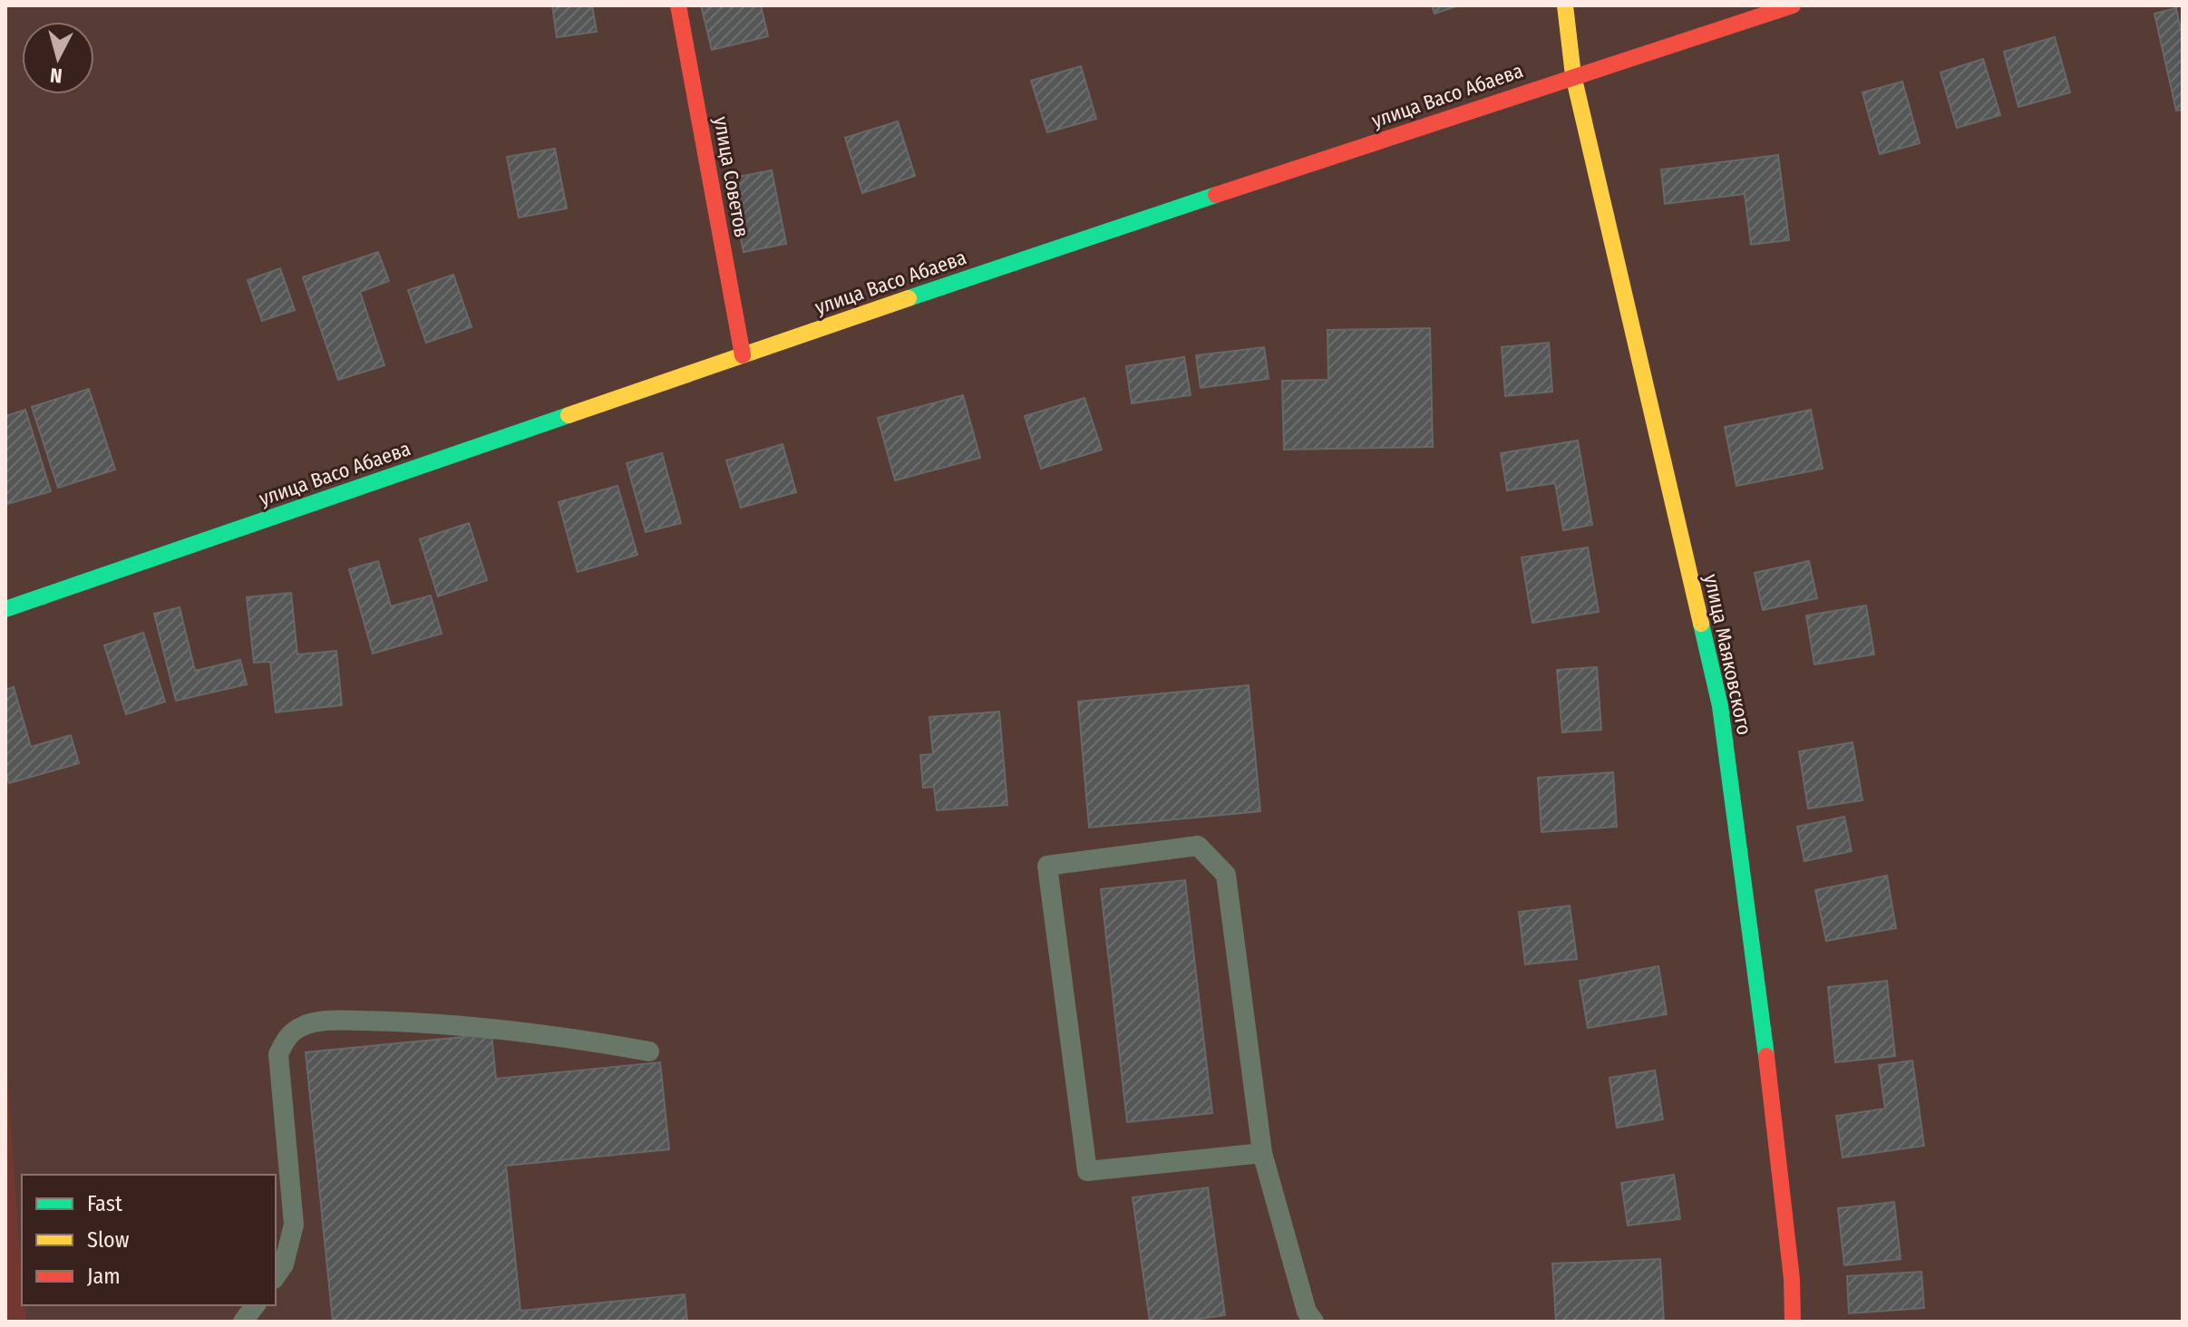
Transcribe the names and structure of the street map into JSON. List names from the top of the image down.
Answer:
{
  "streets": {
    "main road": ["улица Васо Абаева", "улица Советов", "улица Маяковского"]
  },
  "crossings": [
    ["улица Васо Абаева", "улица Советов"],
    ["улица Васо Абаева", "улица Маяковского"]
  ],
  "legend": ["Fast", "Slow", "Jam"],
  "north": "bottom"
}
